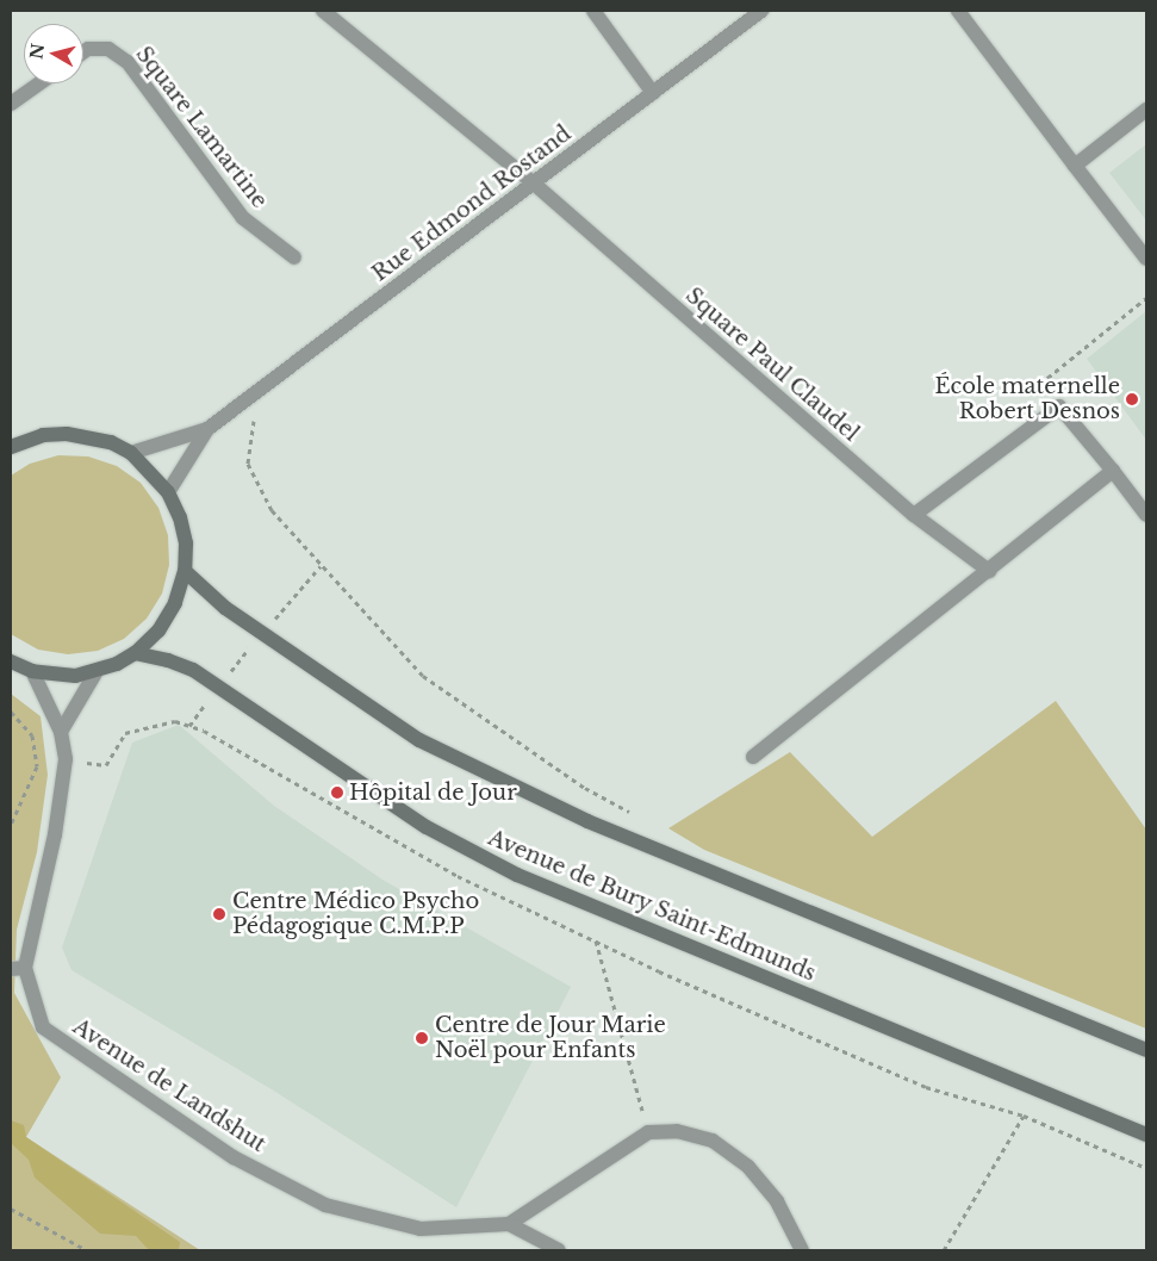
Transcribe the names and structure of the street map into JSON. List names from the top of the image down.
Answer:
{
  "streets": {
    "main road": ["Avenue de Bury Saint-Edmunds"],
    "street": [
      "Square Lamartine",
      "Rue Edmond Rostand",
      "Square Paul Claudel",
      "Avenue de Landshut"
    ]
  },
  "crossings": [
    ["Rue Edmond Rostand", "Square Paul Claudel"]
  ],
  "places": [
    "École maternelle Robert Desnos",
    "Hôpital de Jour",
    "Centre Médico Psycho Pédagogique C.M.P.P",
    "Centre de Jour Marie Noël pour Enfants"
  ],
  "north": "left"
}
